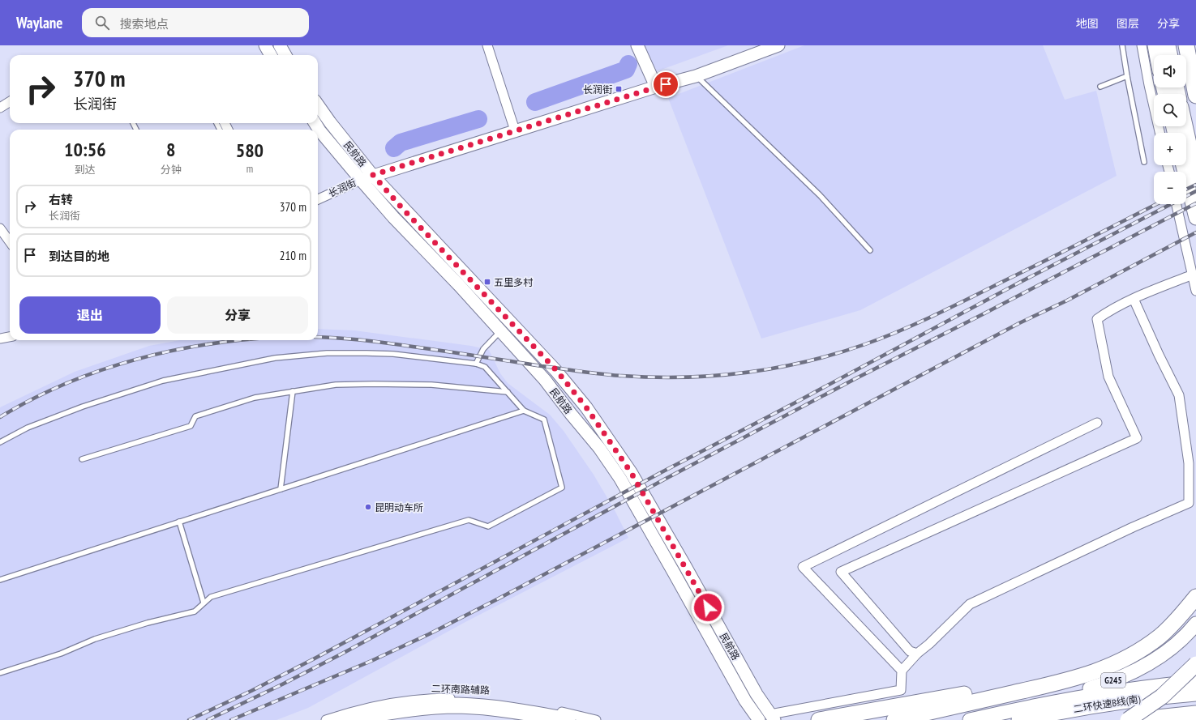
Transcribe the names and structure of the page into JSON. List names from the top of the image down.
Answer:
{
  "streets": {
    "highway": ["二环快速B线(南)"],
    "main road": ["民航路", "长润街", "G245"],
    "street": ["二环南路辅路"]
  },
  "crossings": [
    ["民航路", "长润街"],
    ["G245", "二环快速B线(南)"]
  ],
  "places": {
    "transit": ["长润街", "五里多村"],
    "other": ["昆明动车所"]
  },
  "page": {
    "header": "Waylane",
    "search": "搜索地点",
    "nav": ["地图", "图层", "分享"],
    "map_buttons": ["+", "−"],
    "turn": ["370 m", "长润街"],
    "eta": [
      "10:56",
      "到达",
      "8",
      "分钟",
      "580",
      "m"
    ],
    "list": [
      {
        "name": "右转",
        "note": "长润街",
        "value": "370 m"
      },
      {
        "name": "到达目的地",
        "value": "210 m"
      }
    ],
    "buttons": ["退出", "分享"]
  }
}
